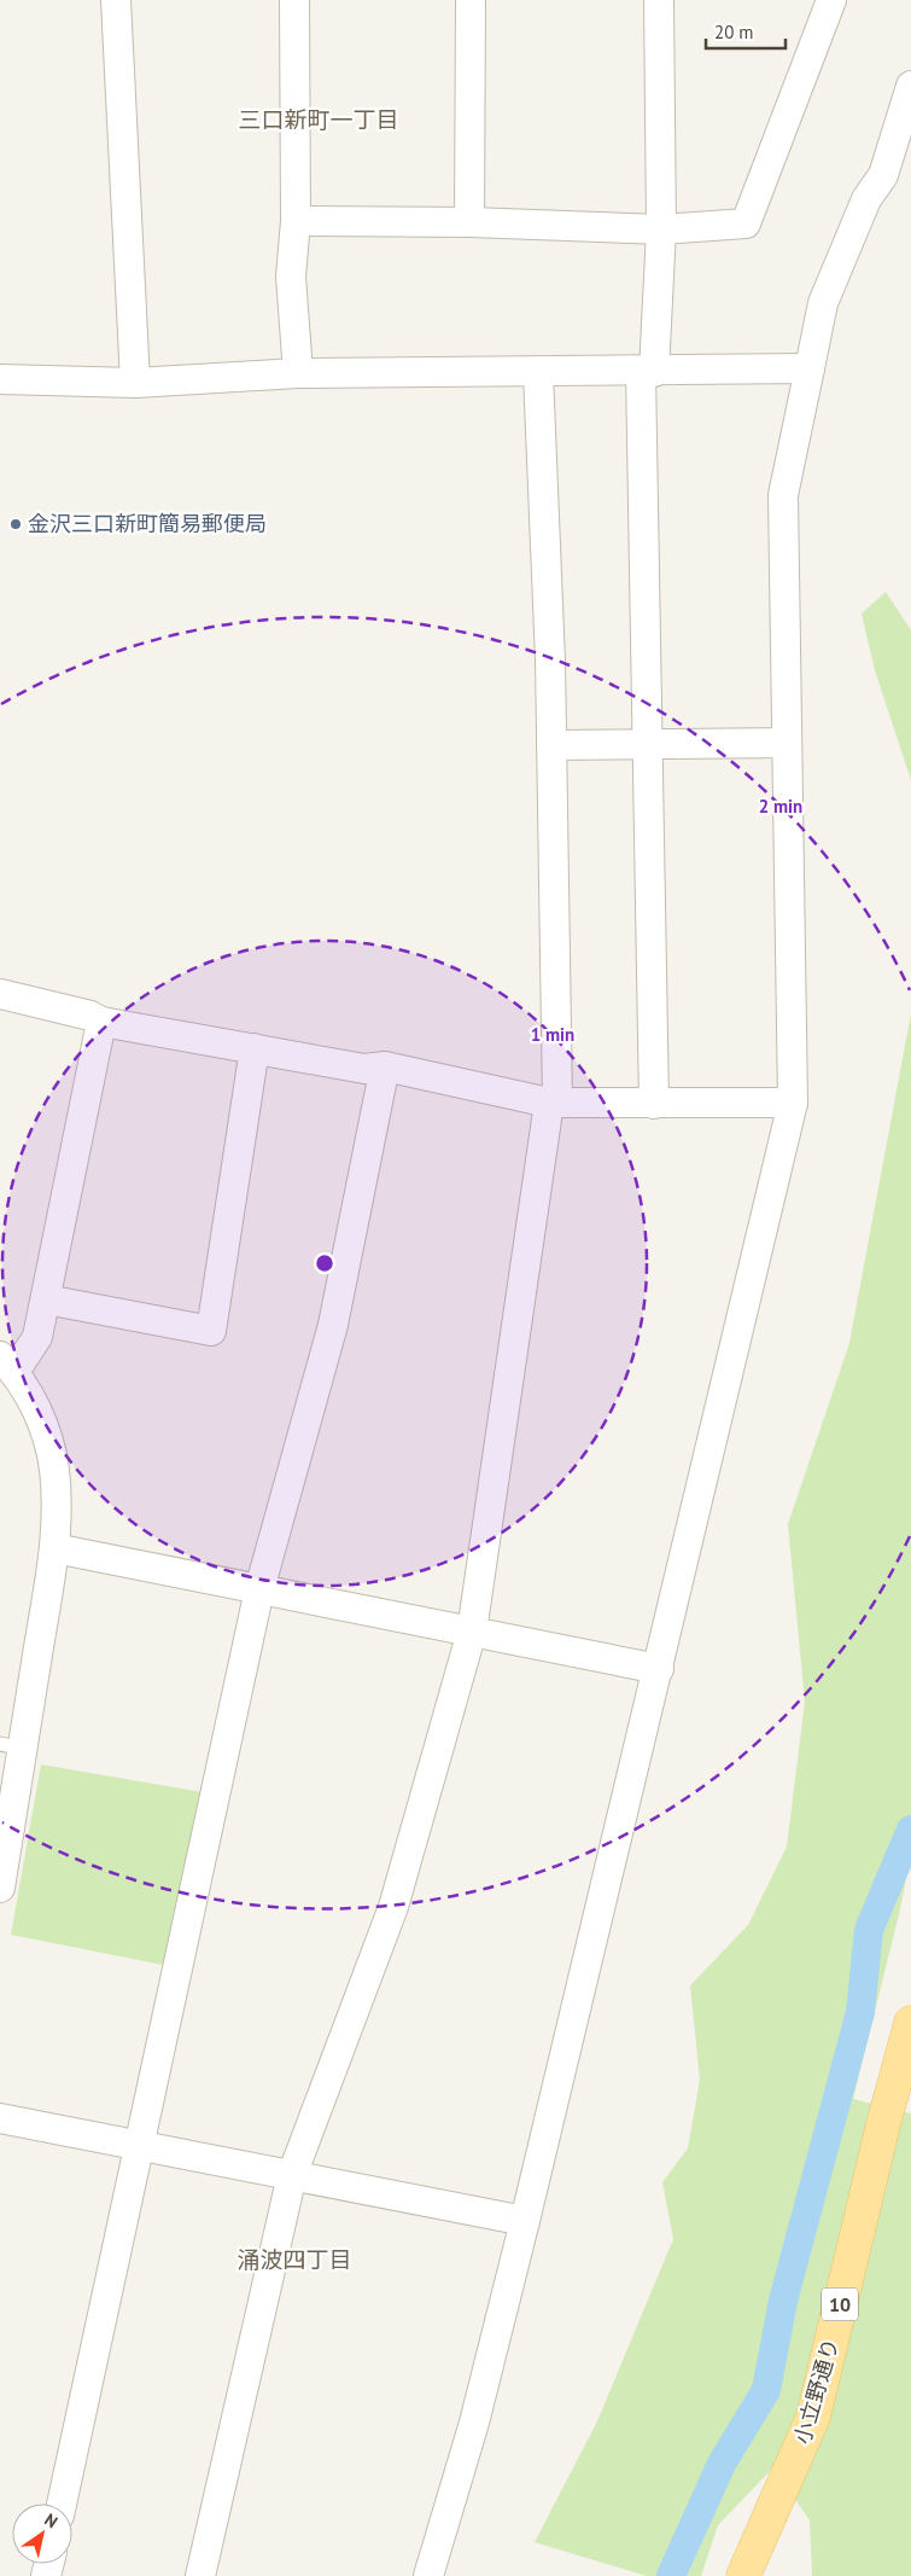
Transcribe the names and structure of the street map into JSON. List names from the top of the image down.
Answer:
{
  "streets": {
    "main road": ["10", "小立野通り"]
  },
  "districts": ["三口新町一丁目", "涌波四丁目"],
  "places": ["金沢三口新町簡易郵便局"],
  "scale_bar": "20 m",
  "north": "top right",
  "rings": ["2 min", "1 min"]
}
